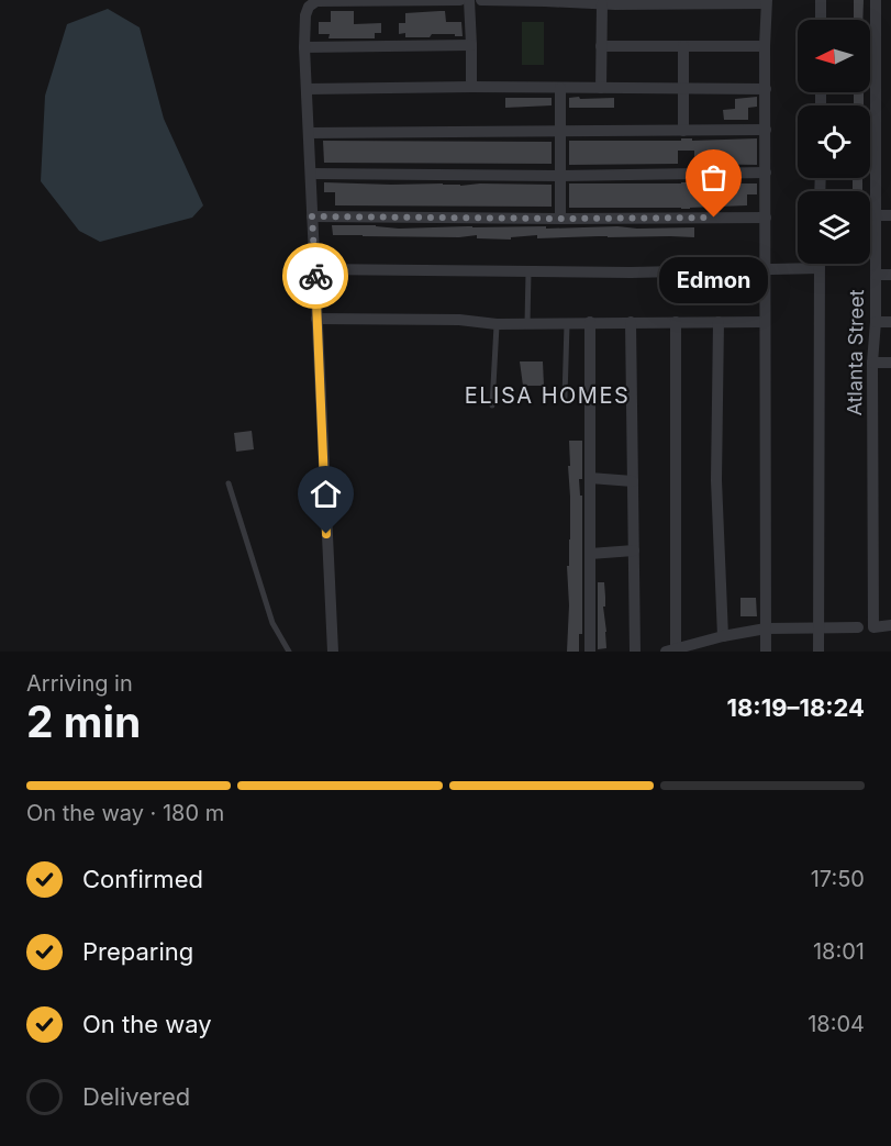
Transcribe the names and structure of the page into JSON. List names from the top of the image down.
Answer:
{
  "streets": {
    "street": ["Atlanta Street"]
  },
  "districts": ["ELISA HOMES"],
  "places": ["Edmon"],
  "north": "left",
  "page": {
    "bubble": "Edmon",
    "heading": ["2 min", "Arriving in", "18:19–18:24"],
    "bar": "On the way · 180 m",
    "list": [
      ["Confirmed", "17:50"],
      ["Preparing", "18:01"],
      ["On the way", "18:04"],
      "Delivered"
    ]
  }
}
